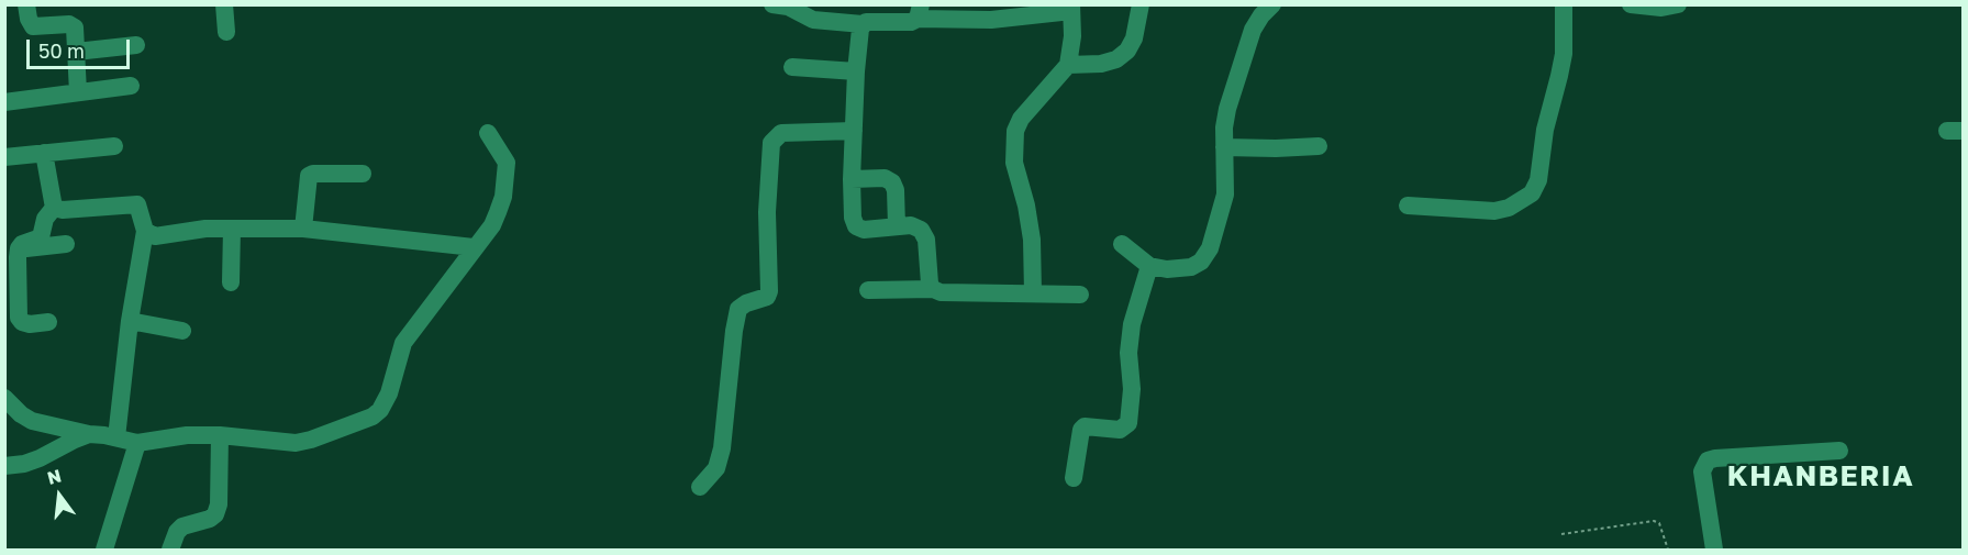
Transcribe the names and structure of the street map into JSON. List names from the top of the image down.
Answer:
{
  "districts": ["KHANBERIA"],
  "scale_bar": "50 m",
  "north": "top"
}
